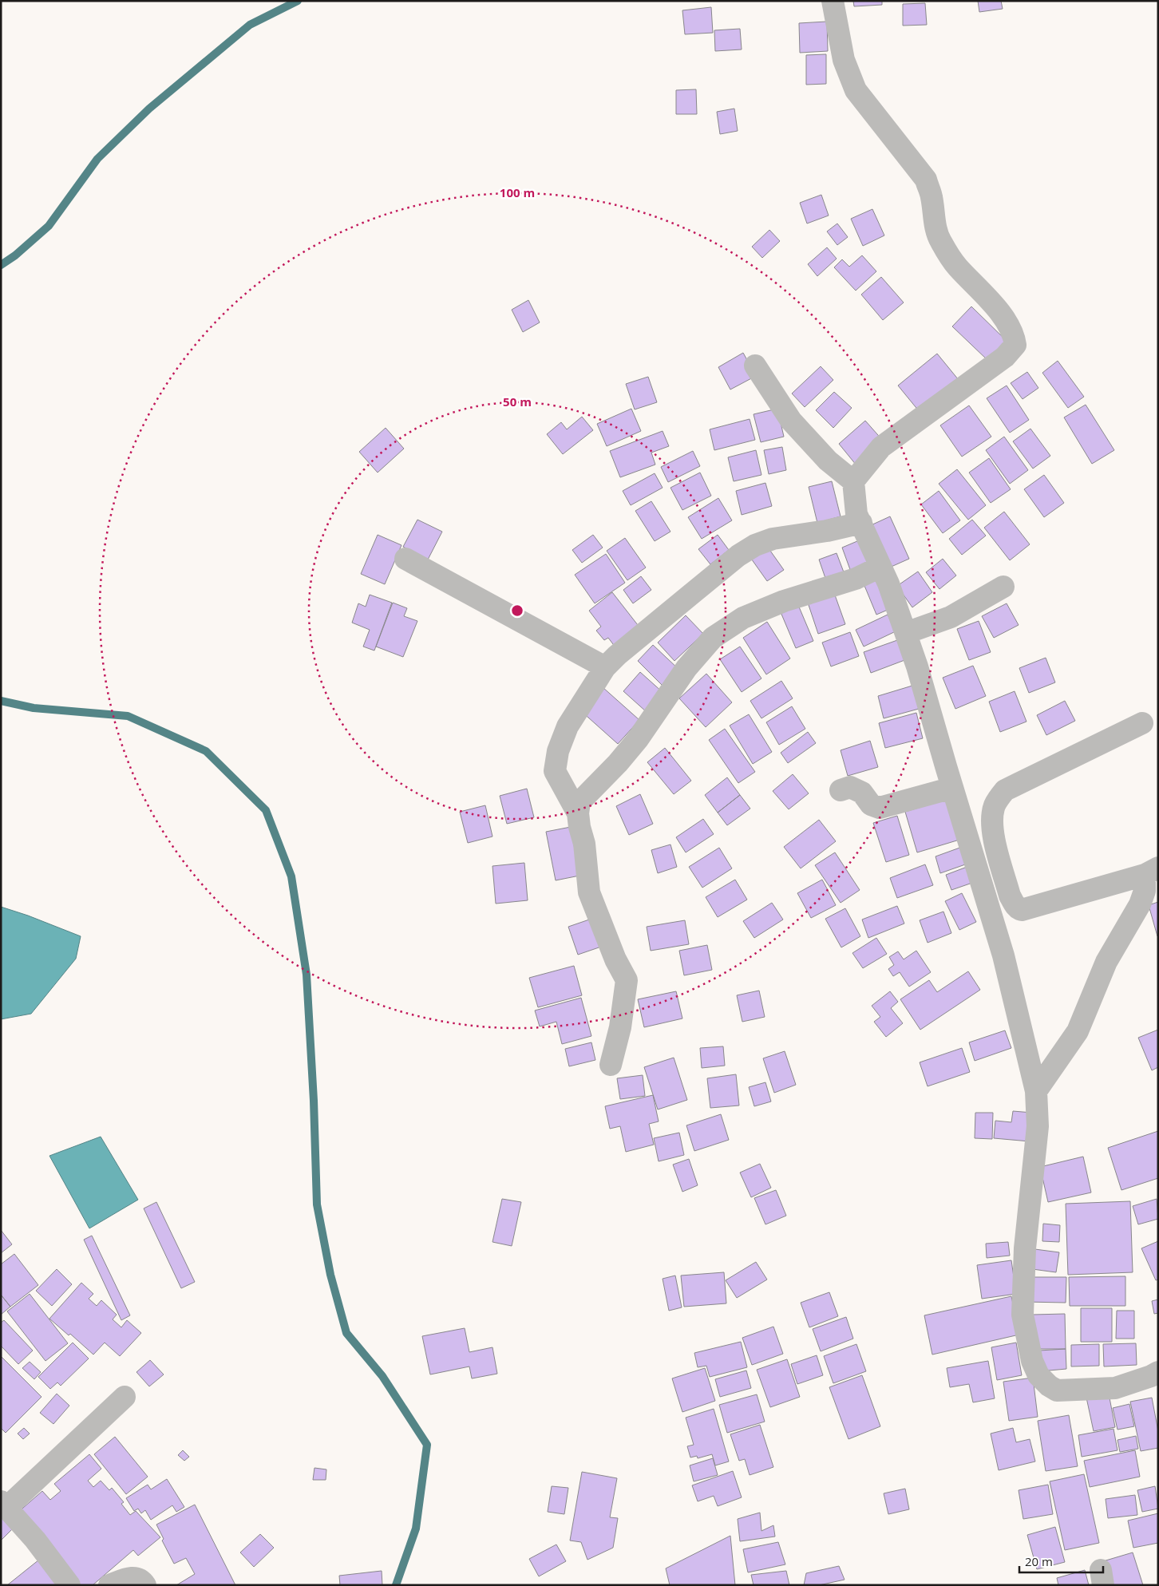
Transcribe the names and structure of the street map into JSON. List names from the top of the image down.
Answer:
{
  "scale_bar": "20 m",
  "rings": ["100 m", "50 m"]
}
